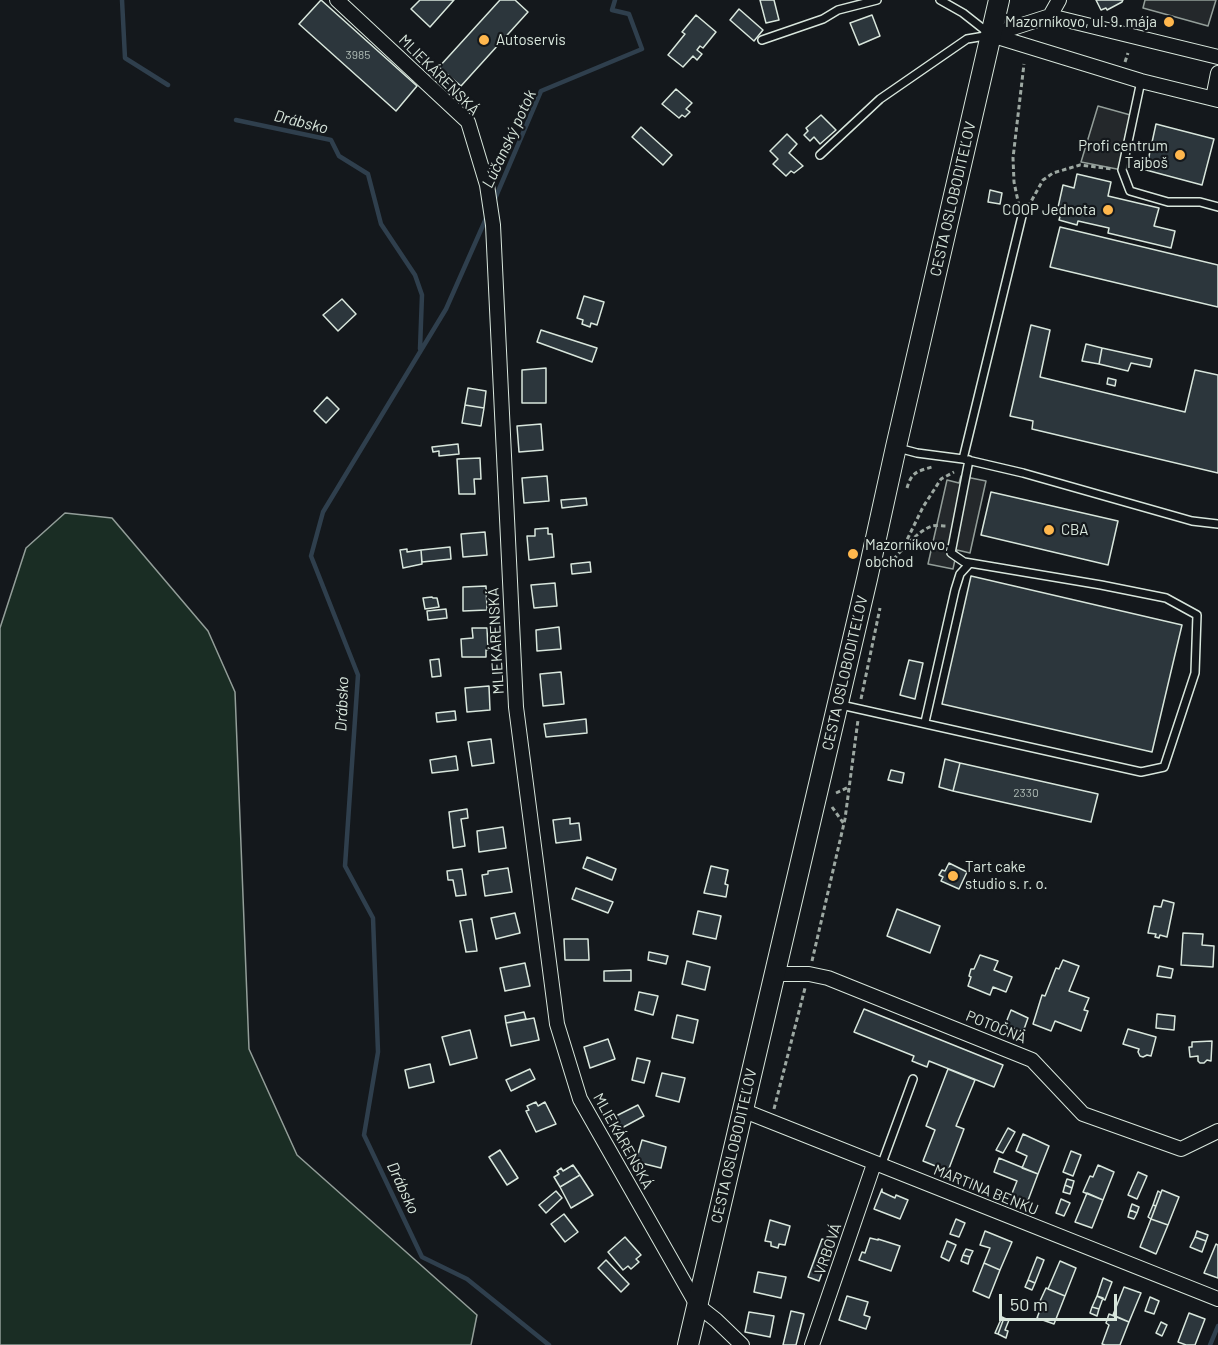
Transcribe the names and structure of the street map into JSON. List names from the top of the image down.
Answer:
{
  "streets": {
    "main road": ["CESTA OSLOBODITEĽOV"],
    "street": [
      "MLIEKÁRENSKÁ",
      "POTOČNÁ",
      "MARTINA BENKU",
      "VRBOVÁ"
    ]
  },
  "crossings": [
    ["MLIEKÁRENSKÁ", "CESTA OSLOBODITEĽOV"],
    ["CESTA OSLOBODITEĽOV", "POTOČNÁ"],
    ["CESTA OSLOBODITEĽOV", "MARTINA BENKU"],
    ["MARTINA BENKU", "VRBOVÁ"]
  ],
  "water": ["Drábsko", "Lúčanský potok"],
  "places": [
    "Mazorníkovo, ul. 9. mája",
    "Autoservis",
    "Profi centrum Tajboš",
    "COOP Jednota",
    "CBA",
    "Mazorníkovo, obchod",
    "Tart cake studio s. r. o."
  ],
  "house_numbers": ["3985", "2330"],
  "scale_bar": "50 m"
}
